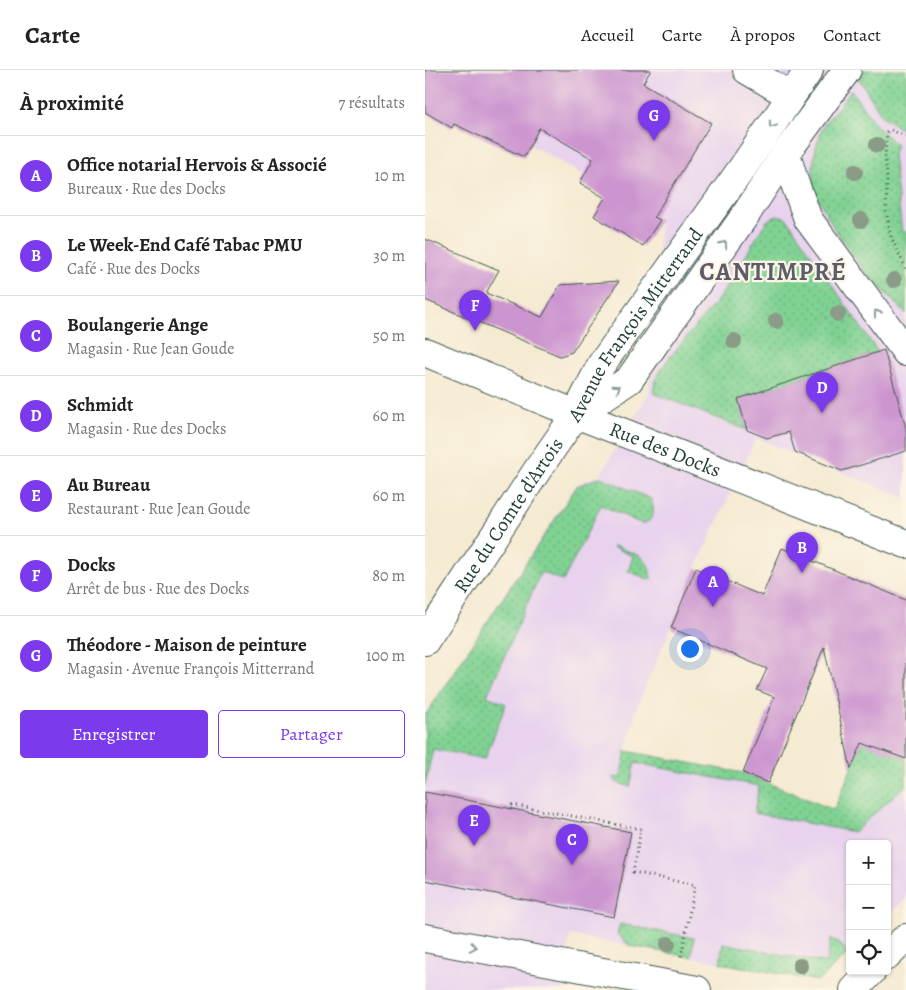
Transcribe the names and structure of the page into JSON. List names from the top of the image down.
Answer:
{
  "streets": {
    "main road": ["Avenue François Mitterrand", "Rue des Docks", "Rue du Comte d'Artois"]
  },
  "crossings": [
    ["Avenue François Mitterrand", "Rue des Docks"],
    ["Avenue François Mitterrand", "Rue du Comte d'Artois"],
    ["Rue des Docks", "Rue du Comte d'Artois"]
  ],
  "districts": ["CANTIMPRÉ"],
  "page": {
    "header": "Carte",
    "nav": [
      "Accueil",
      "Carte",
      "À propos",
      "Contact"
    ],
    "heading": ["À proximité", "7 résultats"],
    "pins": [
      "G",
      "F",
      "D",
      "B",
      "A",
      "E",
      "C"
    ],
    "list": [
      {
        "mark": "A",
        "name": "Office notarial Hervois & Associé",
        "note": "Bureaux · Rue des Docks",
        "value": "10 m"
      },
      {
        "mark": "B",
        "name": "Le Week-End Café Tabac PMU",
        "note": "Café · Rue des Docks",
        "value": "30 m"
      },
      {
        "mark": "C",
        "name": "Boulangerie Ange",
        "note": "Magasin · Rue Jean Goude",
        "value": "50 m"
      },
      {
        "mark": "D",
        "name": "Schmidt",
        "note": "Magasin · Rue des Docks",
        "value": "60 m"
      },
      {
        "mark": "E",
        "name": "Au Bureau",
        "note": "Restaurant · Rue Jean Goude",
        "value": "60 m"
      },
      {
        "mark": "F",
        "name": "Docks",
        "note": "Arrêt de bus · Rue des Docks",
        "value": "80 m"
      },
      {
        "mark": "G",
        "name": "Théodore - Maison de peinture",
        "note": "Magasin · Avenue François Mitterrand",
        "value": "100 m"
      }
    ],
    "buttons": ["Enregistrer", "Partager"],
    "map_buttons": ["+", "−"]
  }
}
